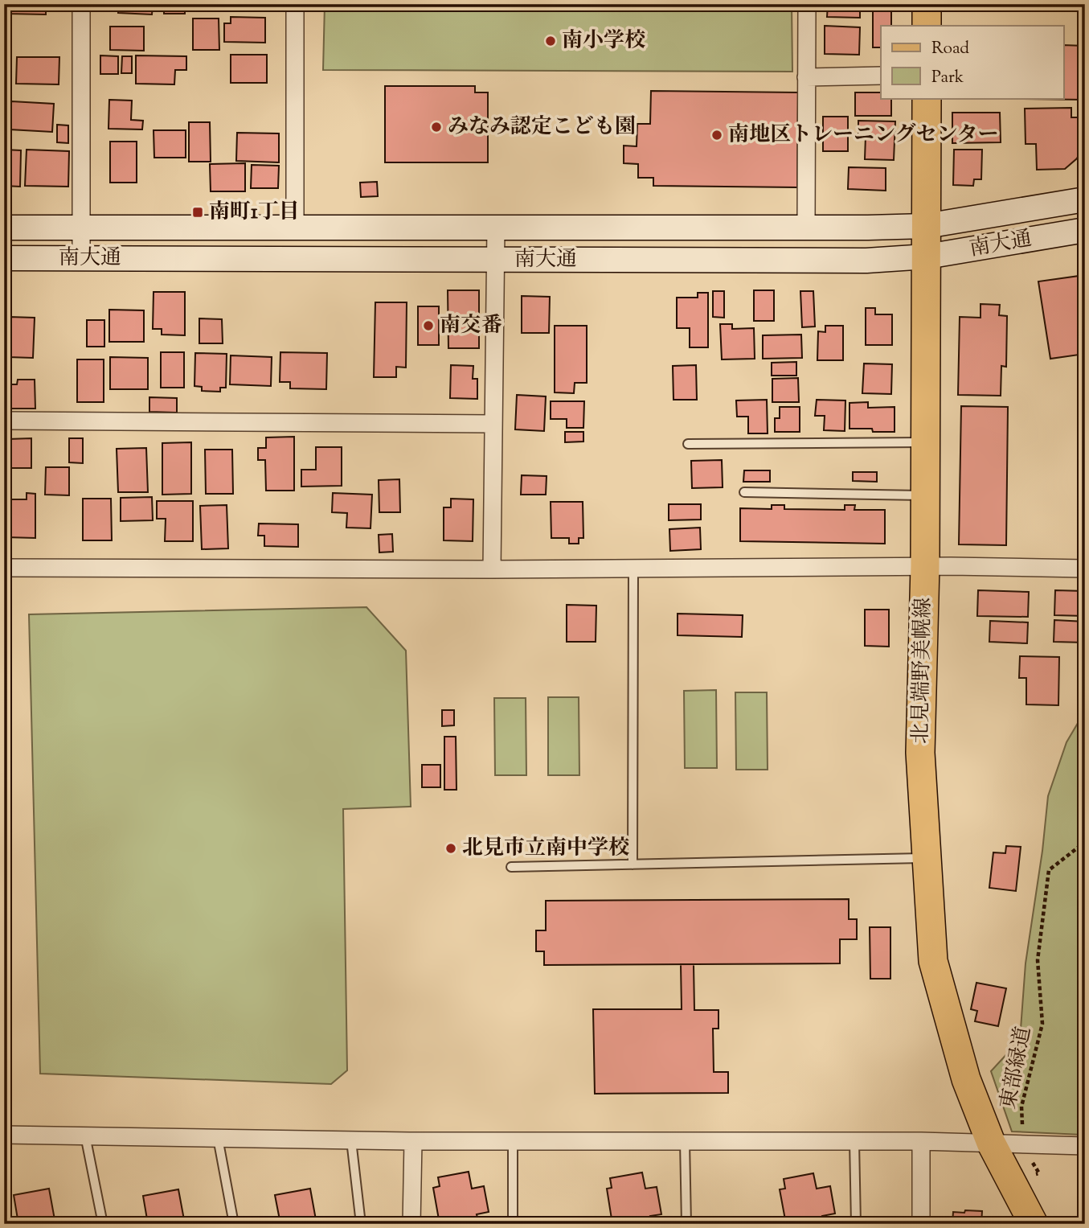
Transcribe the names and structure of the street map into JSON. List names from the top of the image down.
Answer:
{
  "streets": {
    "main road": ["北見端野美幌線"],
    "street": ["南大通"],
    "path": ["東部緑道"]
  },
  "crossings": [
    ["南大通", "北見端野美幌線"]
  ],
  "places": {
    "other": [
      "南小学校",
      "みなみ認定こども園",
      "南地区トレーニングセンター",
      "南交番",
      "北見市立南中学校"
    ],
    "transit": ["南町1丁目"]
  },
  "legend": ["Road", "Park"]
}
